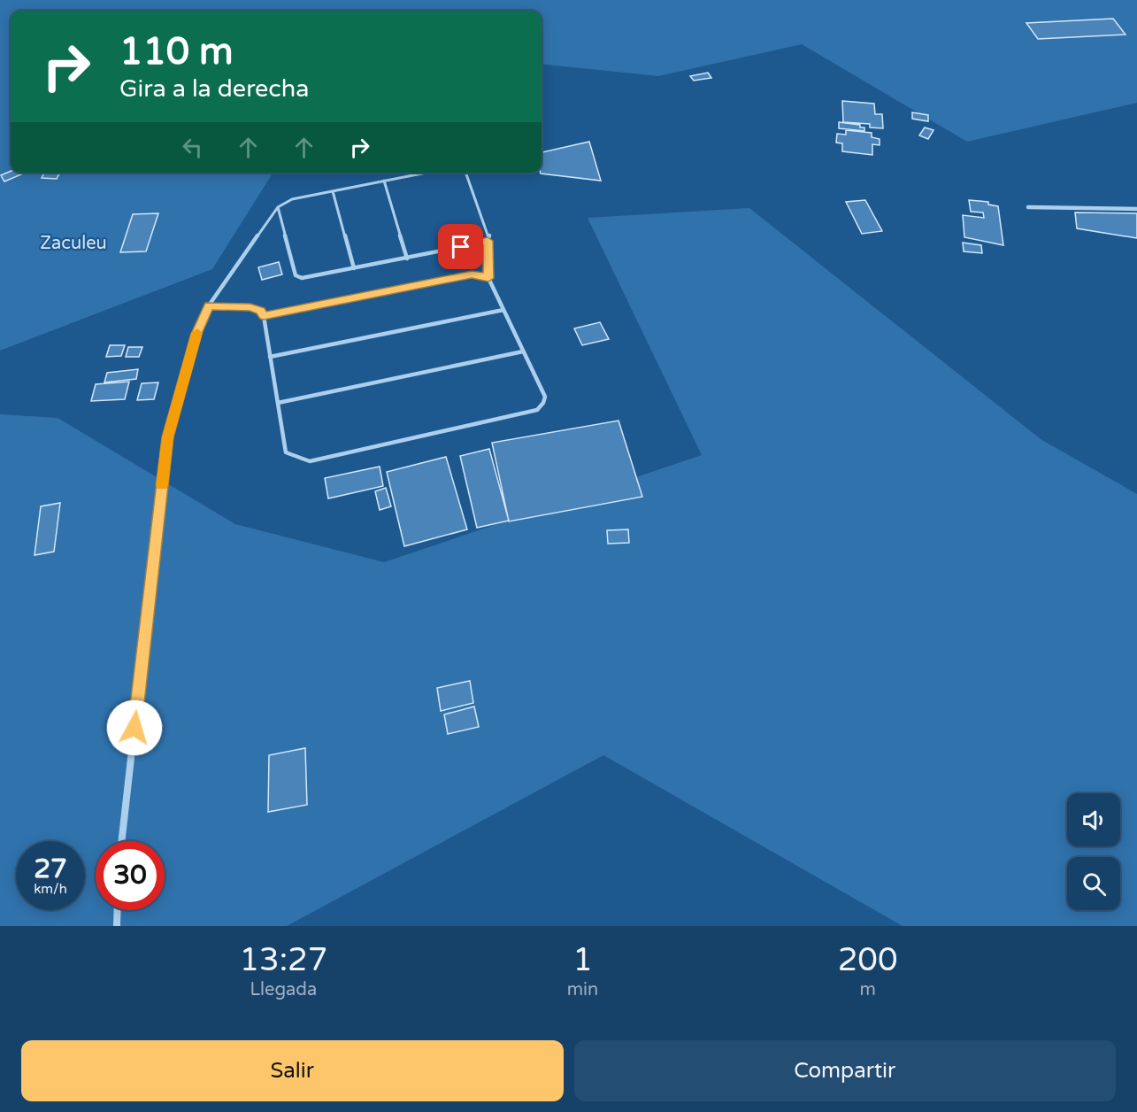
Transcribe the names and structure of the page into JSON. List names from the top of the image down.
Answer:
{
  "parks": ["Zaculeu"],
  "page": {
    "turn": ["110 m", "Gira a la derecha"],
    "speed": "27 km/h",
    "limit": "30",
    "eta": [
      "13:27",
      "Llegada",
      "1",
      "min",
      "200",
      "m"
    ],
    "buttons": ["Salir", "Compartir"]
  }
}
